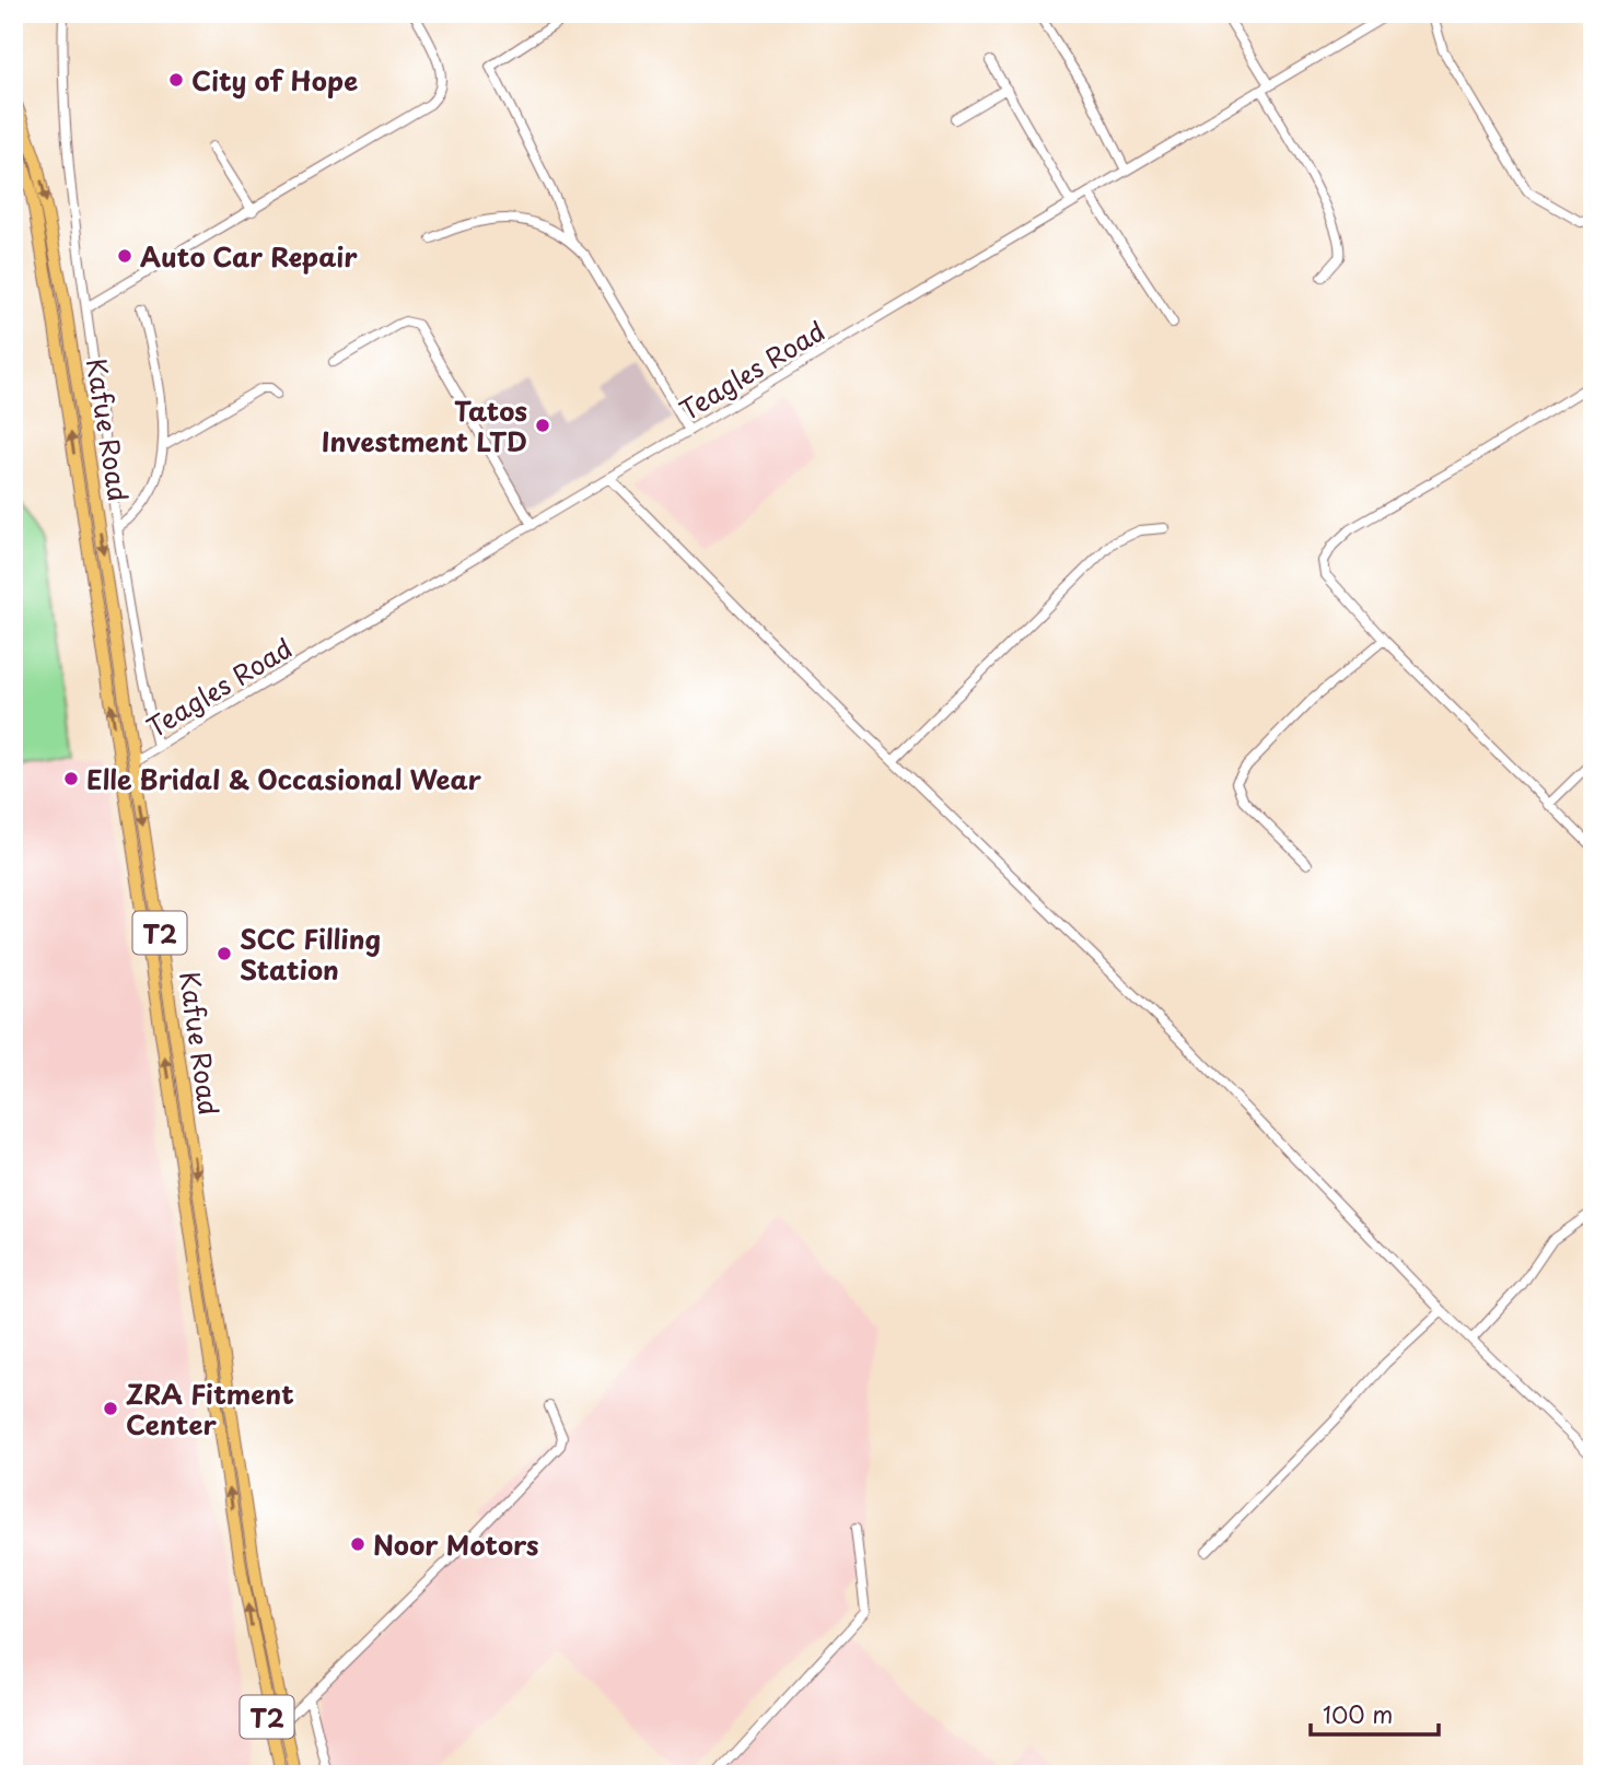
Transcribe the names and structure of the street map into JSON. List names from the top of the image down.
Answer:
{
  "streets": {
    "main road": ["Kafue Road", "T2"],
    "street": ["Teagles Road"]
  },
  "crossings": [
    ["Teagles Road", "Kafue Road"]
  ],
  "places": [
    "City of Hope",
    "Auto Car Repair",
    "Tatos Investment LTD",
    "Elle Bridal & Occasional Wear",
    "SCC Filling Station",
    "ZRA Fitment Center",
    "Noor Motors"
  ],
  "scale_bar": "100 m"
}
